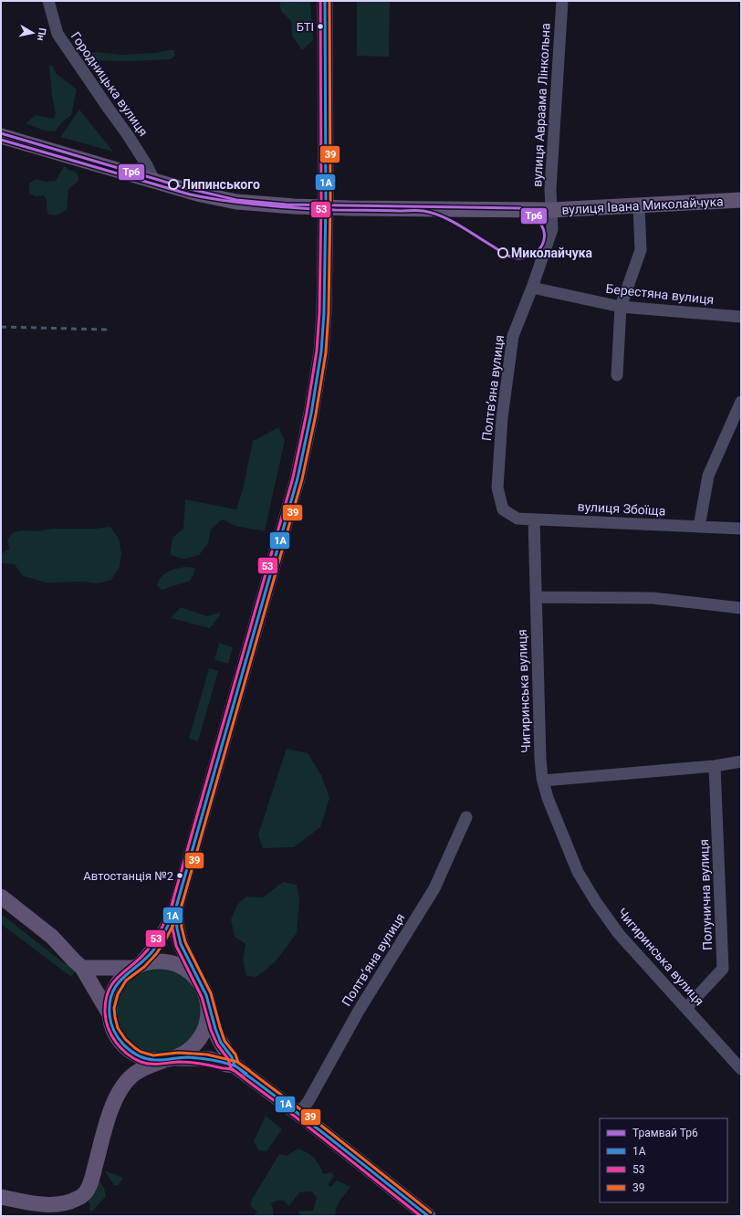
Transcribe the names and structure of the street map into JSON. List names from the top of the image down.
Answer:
{
  "streets": {
    "main road": ["вулиця Івана Миколайчука"],
    "street": [
      "Городницька вулиця",
      "вулиця Авраама Лінкольна",
      "Берестяна вулиця",
      "Полтвʼяна вулиця",
      "вулиця Збоїща",
      "Чигиринська вулиця",
      "Полунична вулиця"
    ]
  },
  "crossings": [
    ["Городницька вулиця", "вулиця Івана Миколайчука"],
    ["вулиця Авраама Лінкольна", "вулиця Івана Миколайчука"],
    ["вулиця Авраама Лінкольна", "Полтвʼяна вулиця"],
    ["вулиця Івана Миколайчука", "Полтвʼяна вулиця"],
    ["Берестяна вулиця", "Полтвʼяна вулиця"],
    ["Полтвʼяна вулиця", "вулиця Збоїща"],
    ["вулиця Збоїща", "Чигиринська вулиця"],
    ["Чигиринська вулиця", "Полунична вулиця"]
  ],
  "places": [
    "БТІ",
    "Липинського",
    "Миколайчука",
    "Автостанція №2"
  ],
  "lines": [
    "transit line 1А",
    "transit line 53",
    "transit line 39",
    "tram line Тр6"
  ],
  "legend": [
    "Трамвай Тр6",
    "1А",
    "53",
    "39"
  ],
  "north": "right"
}
